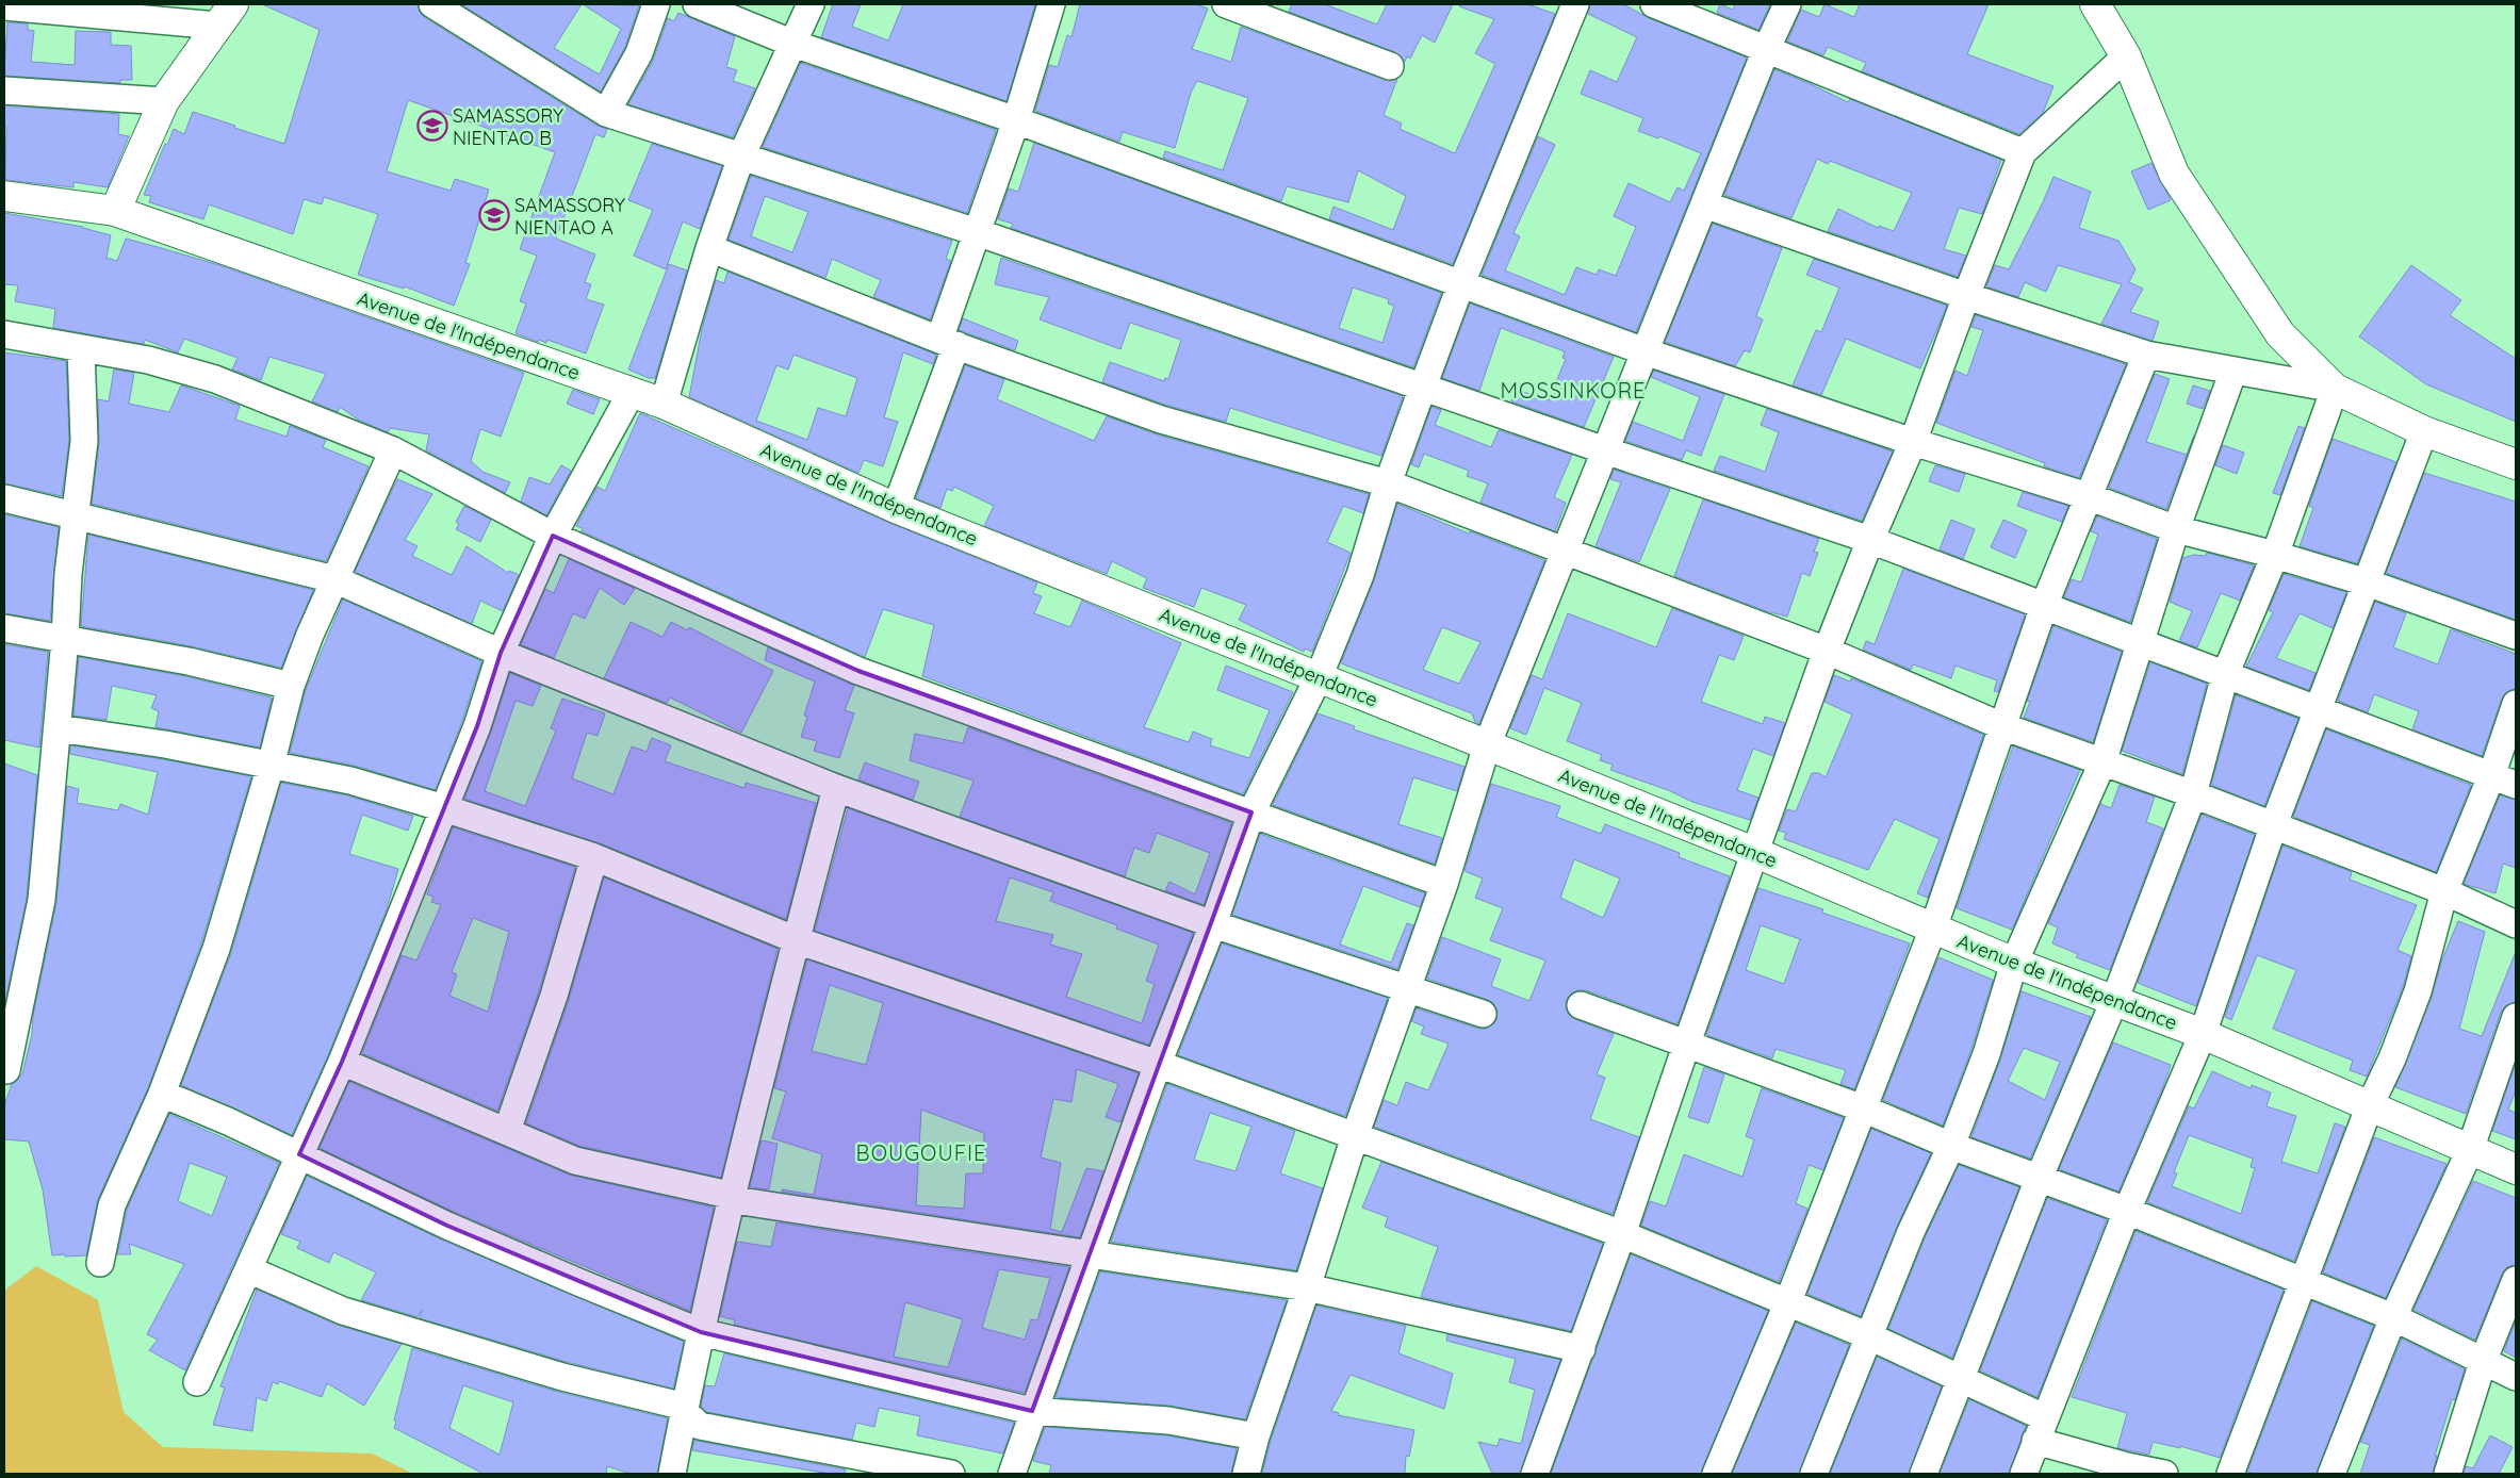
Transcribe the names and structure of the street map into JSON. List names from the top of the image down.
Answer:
{
  "streets": {
    "main road": ["Avenue de l'Indépendance"]
  },
  "districts": ["MOSSINKORE", "BOUGOUFIE"],
  "places": {
    "school or university": ["SAMASSORY NIENTAO B", "SAMASSORY NIENTAO A"]
  }
}
